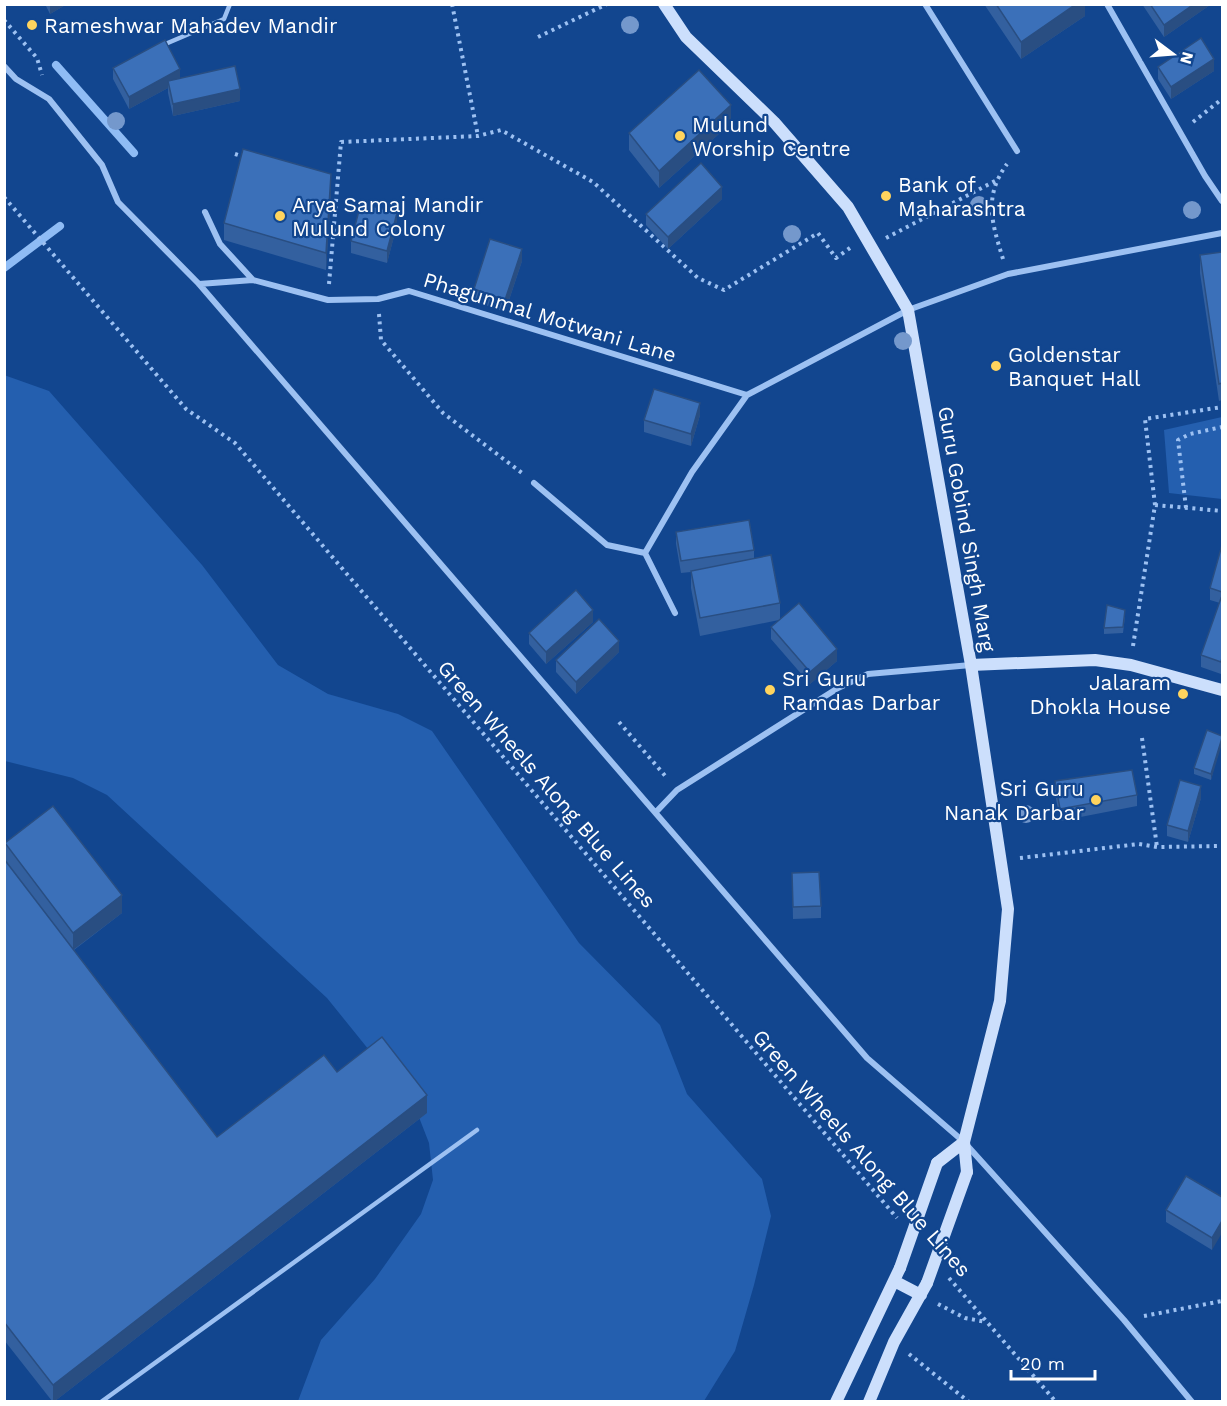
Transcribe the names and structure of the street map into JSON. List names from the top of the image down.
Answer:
{
  "streets": {
    "street": ["Phagunmal Motwani Lane", "Guru Gobind Singh Marg"],
    "path": ["Green Wheels Along Blue Lines"]
  },
  "places": [
    "Rameshwar Mahadev Mandir",
    "Mulund Worship Centre",
    "Bank of Maharashtra",
    "Arya Samaj Mandir Mulund Colony",
    "Goldenstar Banquet Hall",
    "Sri Guru Ramdas Darbar",
    "Jalaram Dhokla House",
    "Sri Guru Nanak Darbar"
  ],
  "scale_bar": "20 m",
  "north": "right"
}
